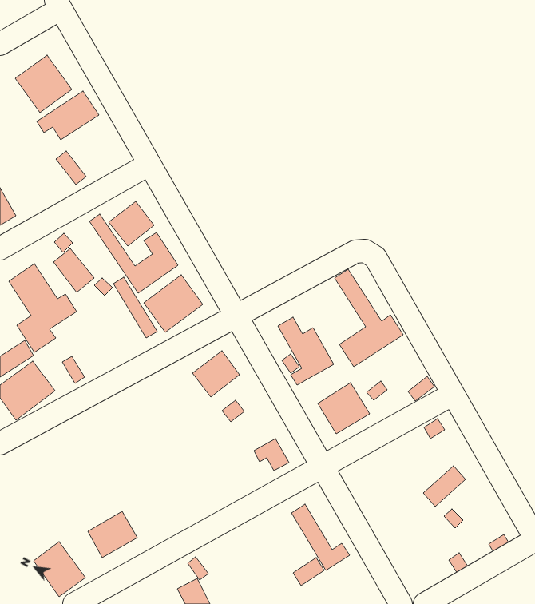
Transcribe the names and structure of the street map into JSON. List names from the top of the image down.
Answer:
{
  "north": "top left"
}
